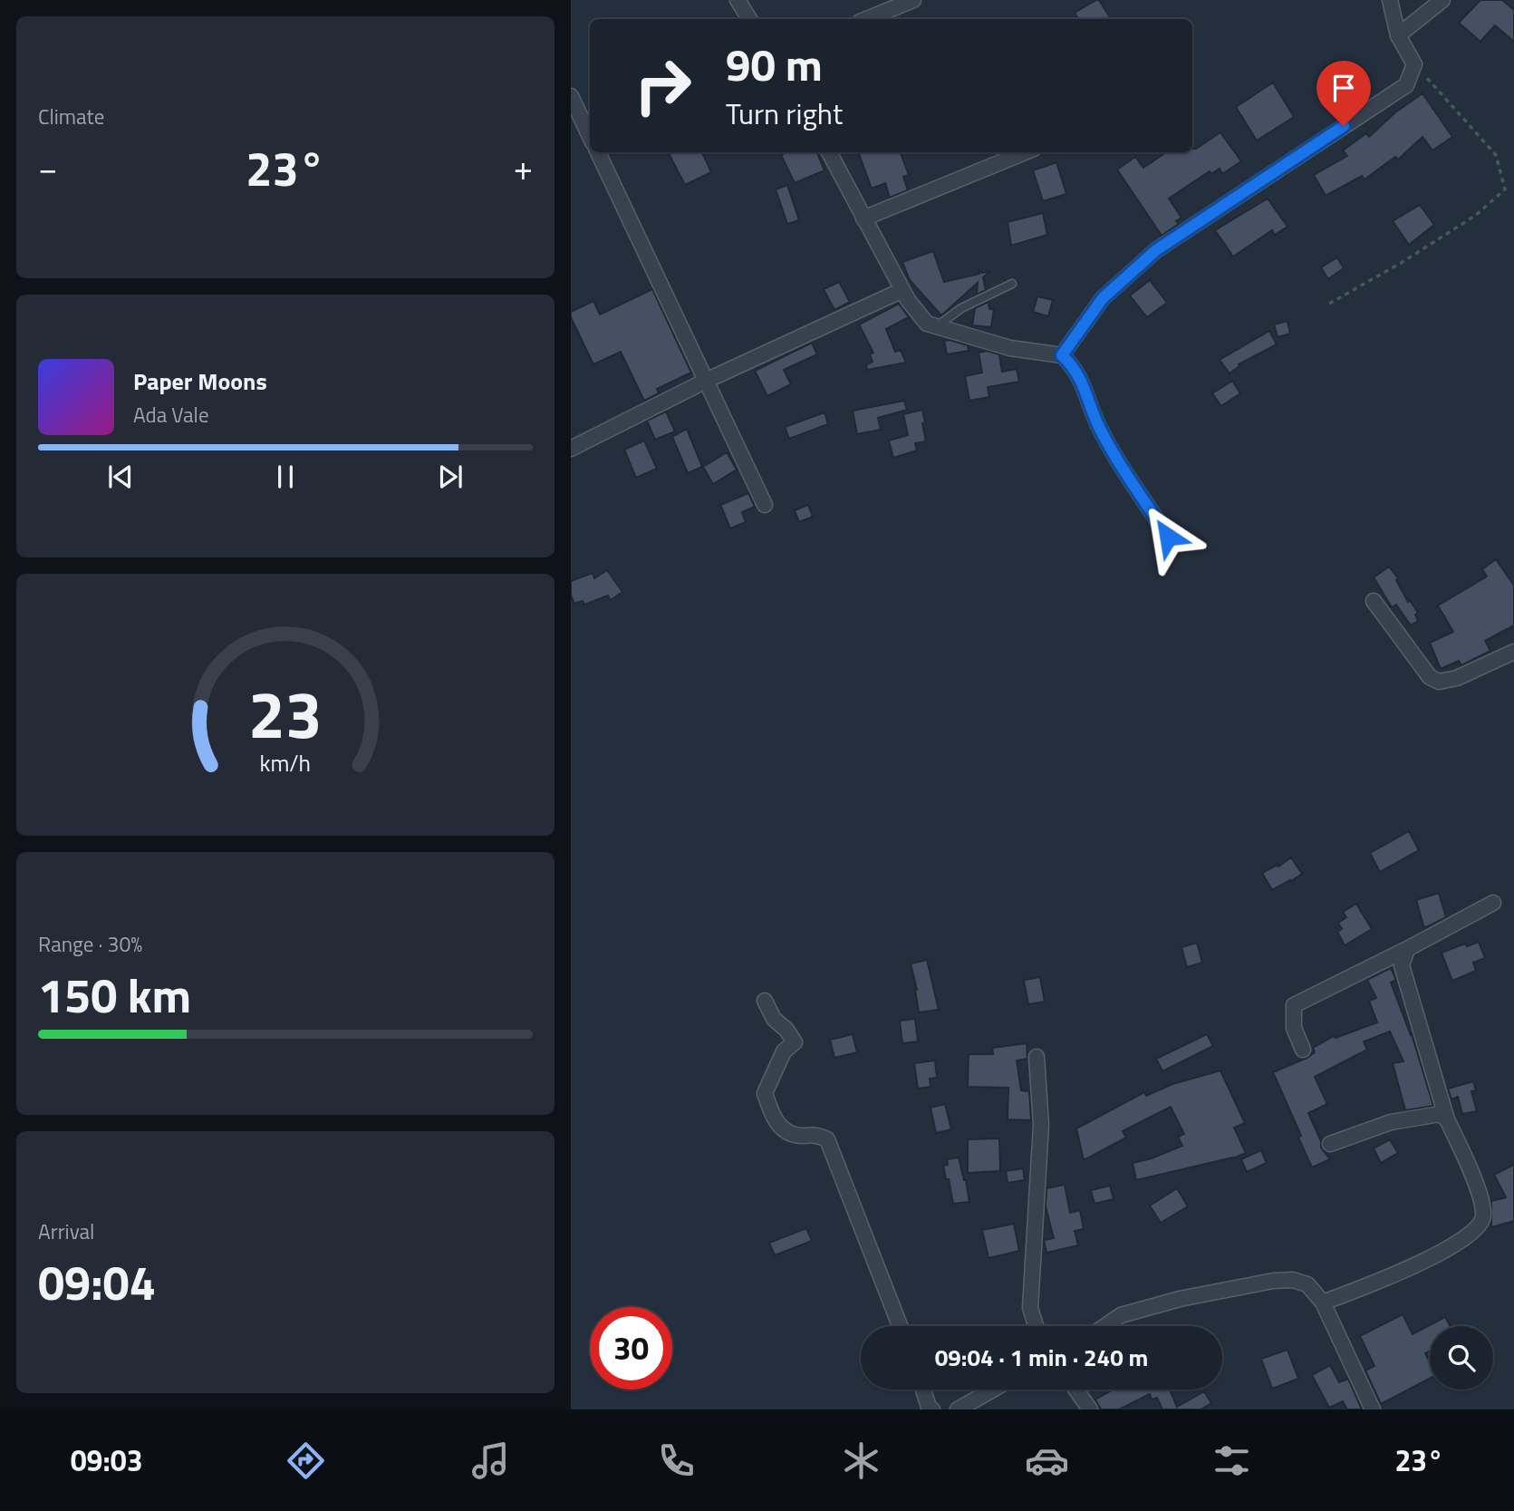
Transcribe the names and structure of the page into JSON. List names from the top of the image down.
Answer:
{
  "page": {
    "tile": [
      "Climate",
      ["Range · 30%", "150 km"],
      ["Arrival", "09:04"]
    ],
    "turn": ["90 m", "Turn right"],
    "heat": ["−", "23°", "+"],
    "song": ["Paper Moons", "Ada Vale"],
    "limit": "30",
    "trip": "09:04 · 1 min · 240 m",
    "tabs": ["09:03", "23°"],
    "gauge": ["23", "km/h"]
  }
}
